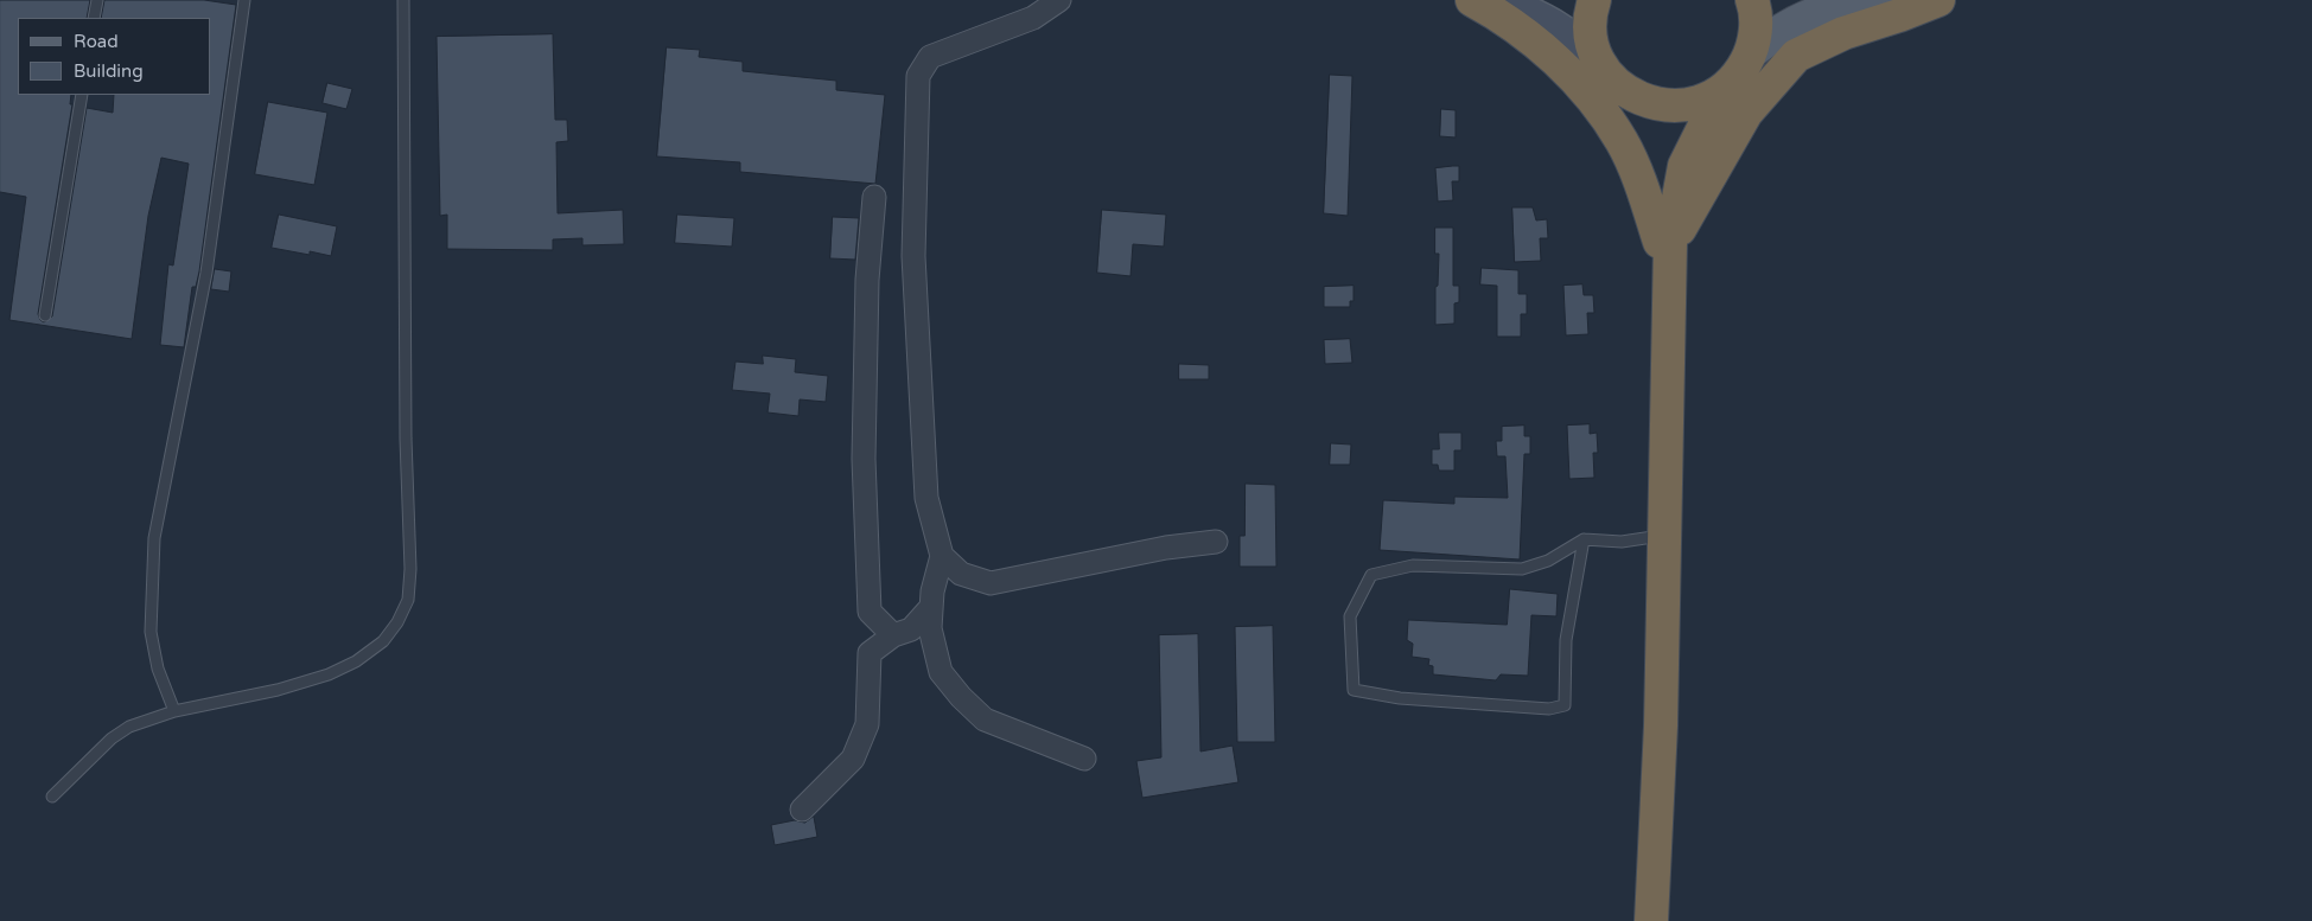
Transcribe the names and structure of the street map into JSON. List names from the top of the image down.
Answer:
{
  "legend": ["Road", "Building"]
}
